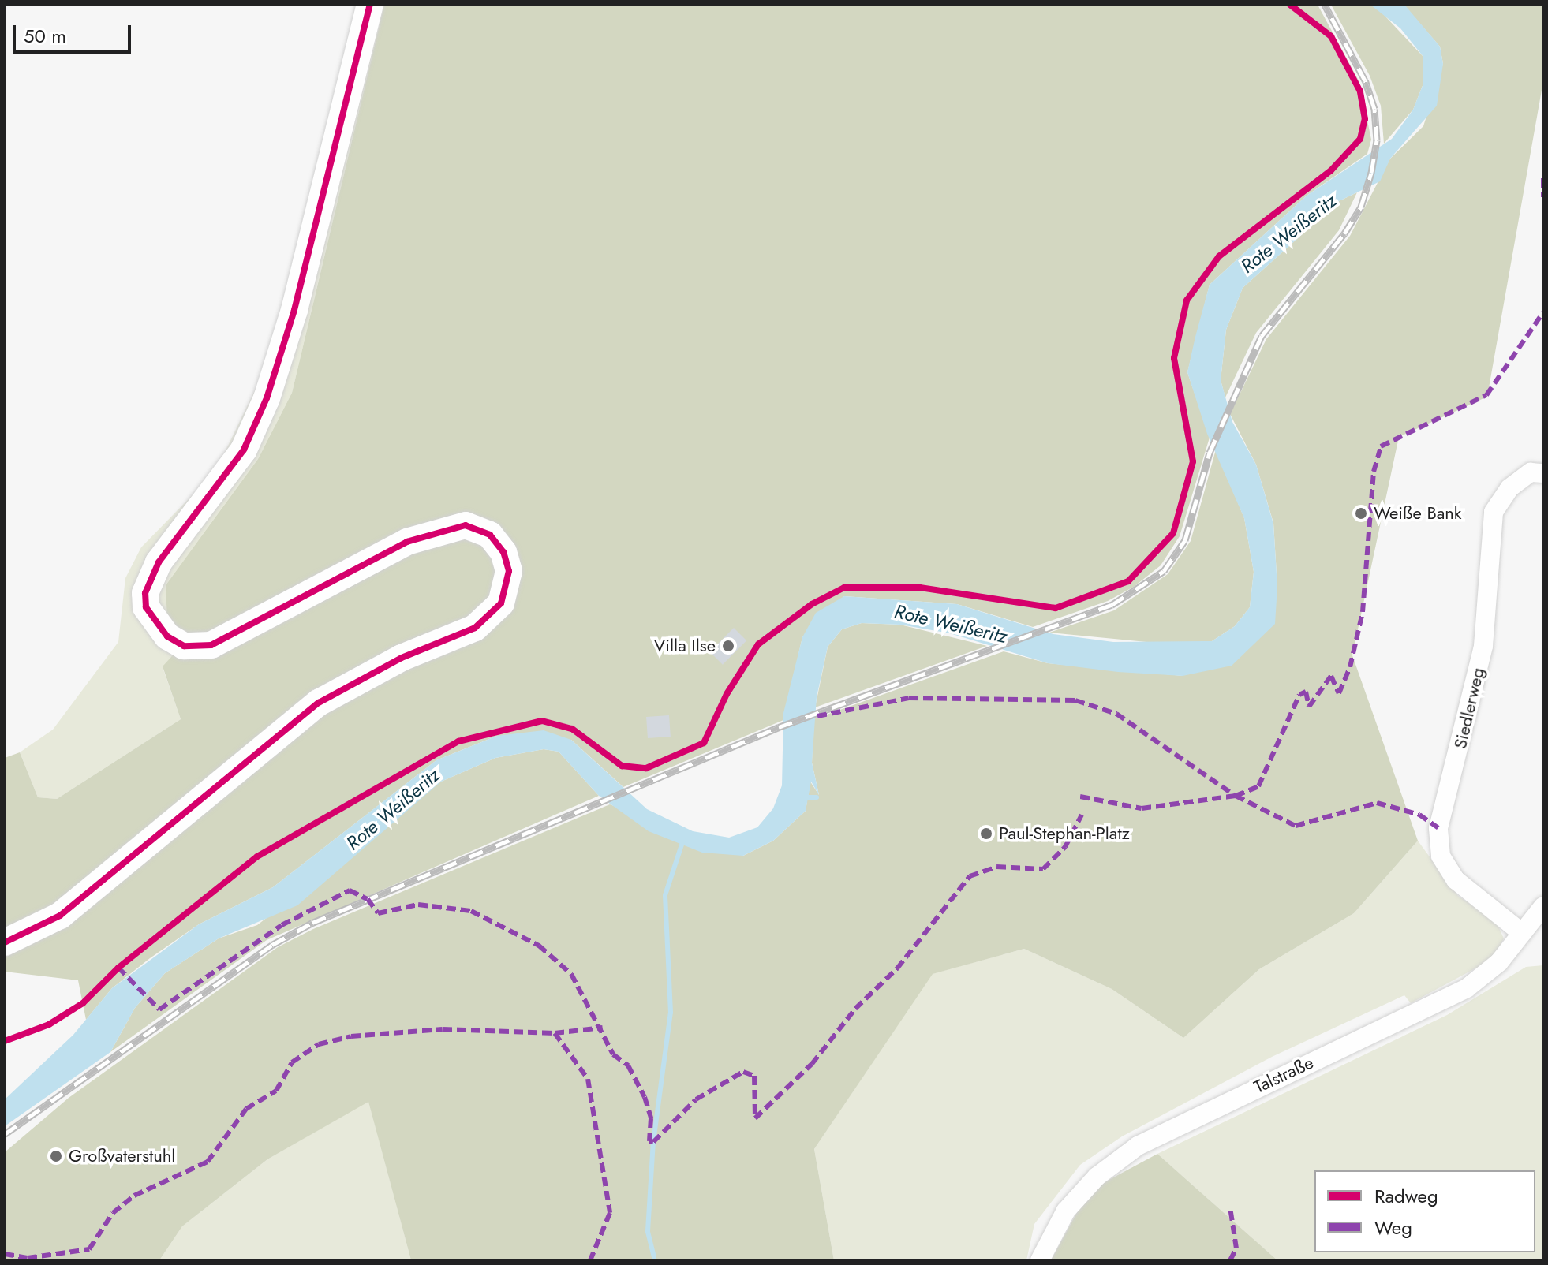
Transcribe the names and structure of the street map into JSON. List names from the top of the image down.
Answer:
{
  "streets": {
    "street": ["Siedlerweg", "Talstraße"]
  },
  "crossings": [
    ["Siedlerweg", "Talstraße"]
  ],
  "water": ["Rote Weißeritz"],
  "places": [
    "Weiße Bank",
    "Villa Ilse",
    "Paul-Stephan-Platz",
    "Großvaterstuhl"
  ],
  "legend": ["Radweg", "Weg"],
  "scale_bar": "50 m"
}
